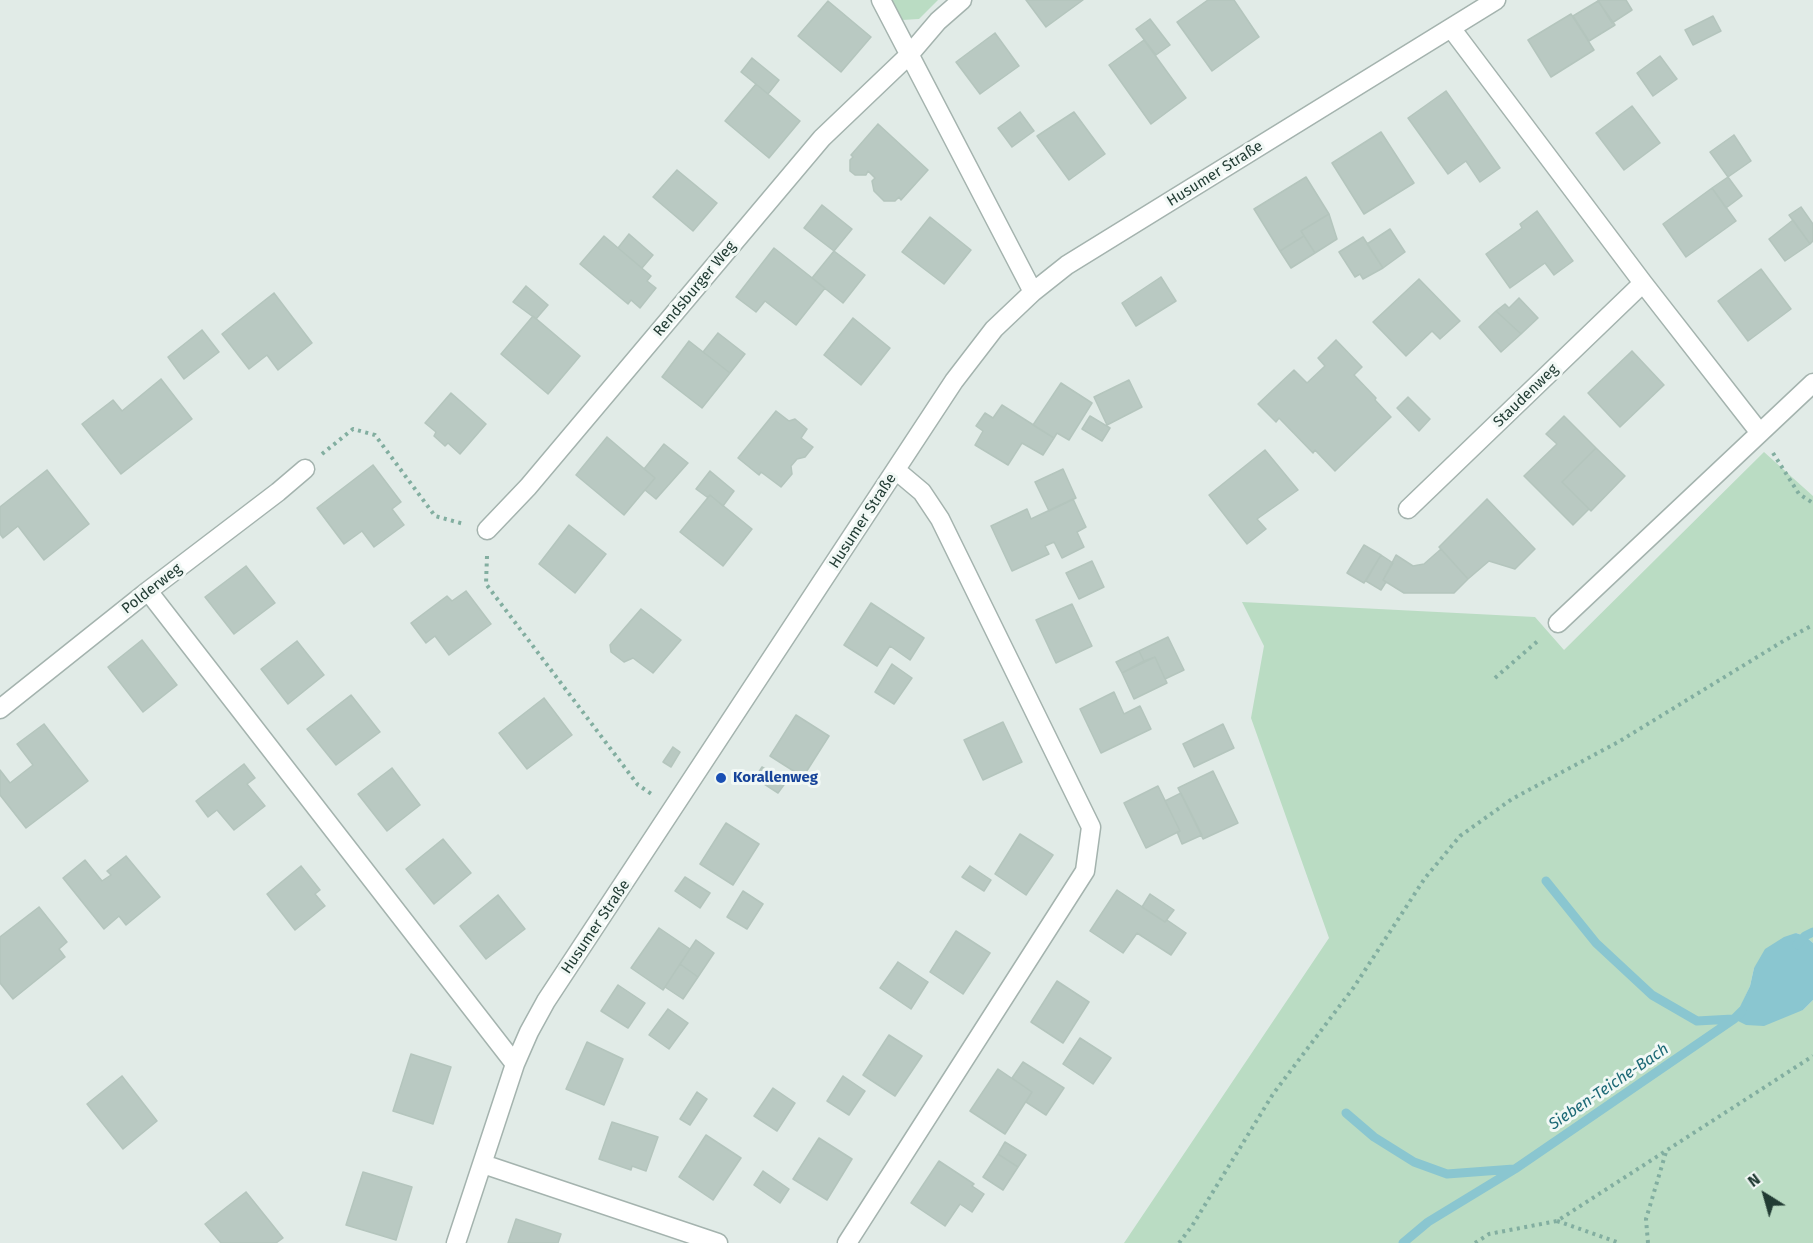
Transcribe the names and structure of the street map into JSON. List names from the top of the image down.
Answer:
{
  "streets": {
    "street": [
      "Husumer Straße",
      "Rendsburger Weg",
      "Staudenweg",
      "Polderweg"
    ]
  },
  "water": ["Sieben-Teiche-Bach"],
  "places": ["Korallenweg"],
  "north": "top left"
}
